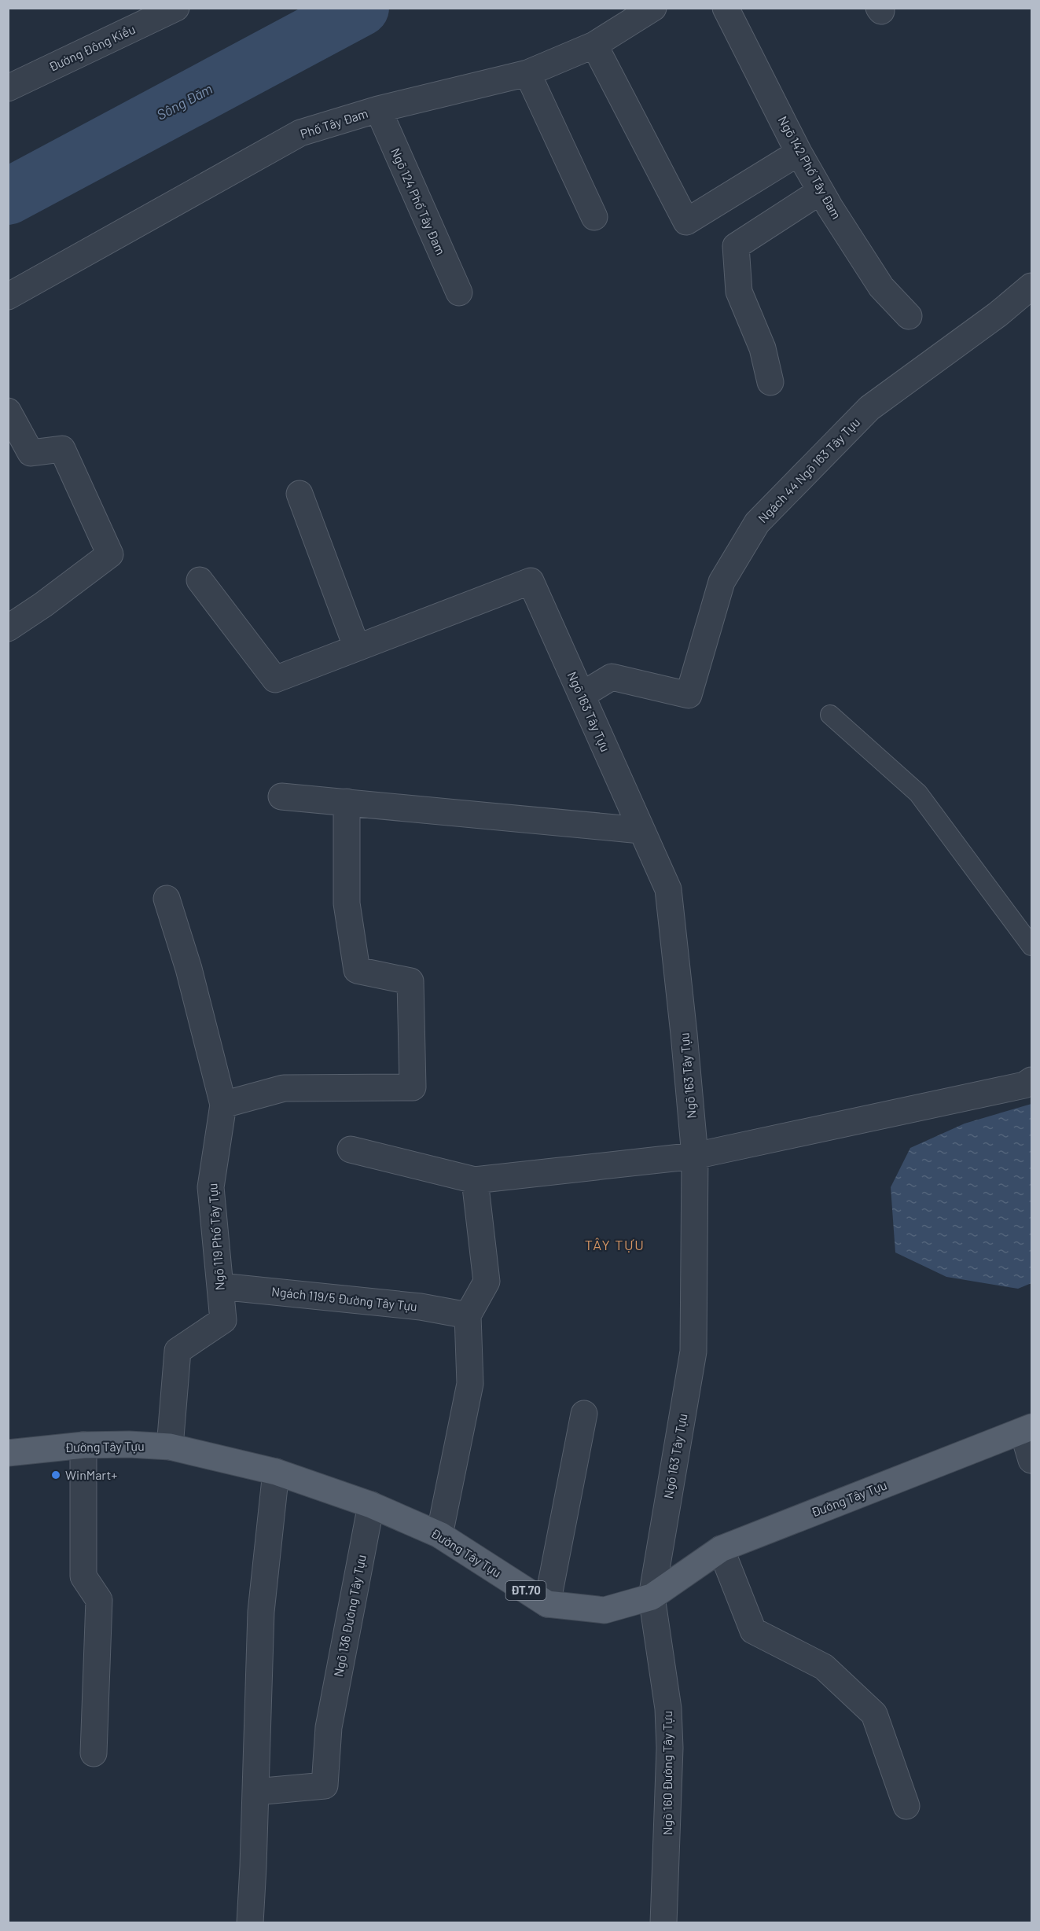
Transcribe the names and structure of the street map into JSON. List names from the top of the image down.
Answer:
{
  "streets": {
    "main road": ["Đường Tây Tựu", "ĐT.70"],
    "street": [
      "Đường Đông Kiều",
      "Phố Tây Đam",
      "Ngõ 142 Phố Tây Đam",
      "Ngõ 124 Phố Tây Đam",
      "Ngách 44 Ngõ 163 Tây Tựu",
      "Ngõ 163 Tây Tựu",
      "Ngõ 119 Phố Tây Tựu",
      "Ngách 119/5 Đường Tây Tựu",
      "Ngõ 136 Đường Tây Tựu",
      "Ngõ 160 Đường Tây Tựu"
    ]
  },
  "crossings": [
    ["Phố Tây Đam", "Ngõ 124 Phố Tây Đam"],
    ["Ngách 44 Ngõ 163 Tây Tựu", "Ngõ 163 Tây Tựu"],
    ["Ngõ 163 Tây Tựu", "Đường Tây Tựu"],
    ["Ngõ 163 Tây Tựu", "Ngõ 160 Đường Tây Tựu"],
    ["Ngõ 119 Phố Tây Tựu", "Ngách 119/5 Đường Tây Tựu"],
    ["Ngõ 119 Phố Tây Tựu", "Đường Tây Tựu"],
    ["Đường Tây Tựu", "Ngõ 136 Đường Tây Tựu"],
    ["Đường Tây Tựu", "Ngõ 160 Đường Tây Tựu"]
  ],
  "districts": ["TÂY TỰU"],
  "water": ["Sông Đăm"],
  "places": ["WinMart+"]
}
